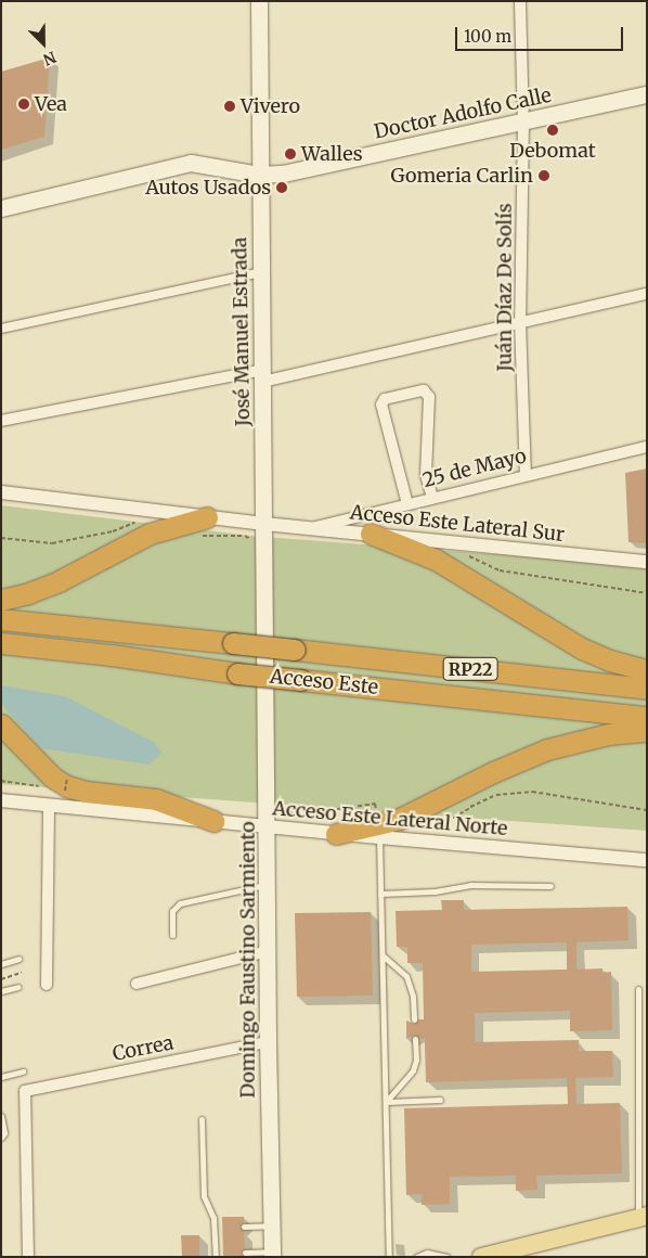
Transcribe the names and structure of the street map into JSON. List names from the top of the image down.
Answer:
{
  "streets": {
    "highway": ["RP22", "Acceso Este"],
    "main road": ["Doctor Adolfo Calle", "José Manuel Estrada", "Domingo Faustino Sarmiento"],
    "street": [
      "Juán Díaz De Solís",
      "25 de Mayo",
      "Acceso Este Lateral Sur",
      "Acceso Este Lateral Norte",
      "Correa"
    ]
  },
  "crossings": [
    ["Doctor Adolfo Calle", "Juán Díaz De Solís"],
    ["Doctor Adolfo Calle", "José Manuel Estrada"],
    ["Juán Díaz De Solís", "25 de Mayo"],
    ["José Manuel Estrada", "Acceso Este Lateral Sur"],
    ["José Manuel Estrada", "Domingo Faustino Sarmiento"],
    ["25 de Mayo", "Acceso Este Lateral Sur"],
    ["Acceso Este Lateral Norte", "Domingo Faustino Sarmiento"],
    ["Domingo Faustino Sarmiento", "Correa"]
  ],
  "places": [
    "Vea",
    "Vivero",
    "Debomat",
    "Walles",
    "Gomeria Carlin",
    "Autos Usados"
  ],
  "scale_bar": "100 m",
  "north": "bottom right"
}
